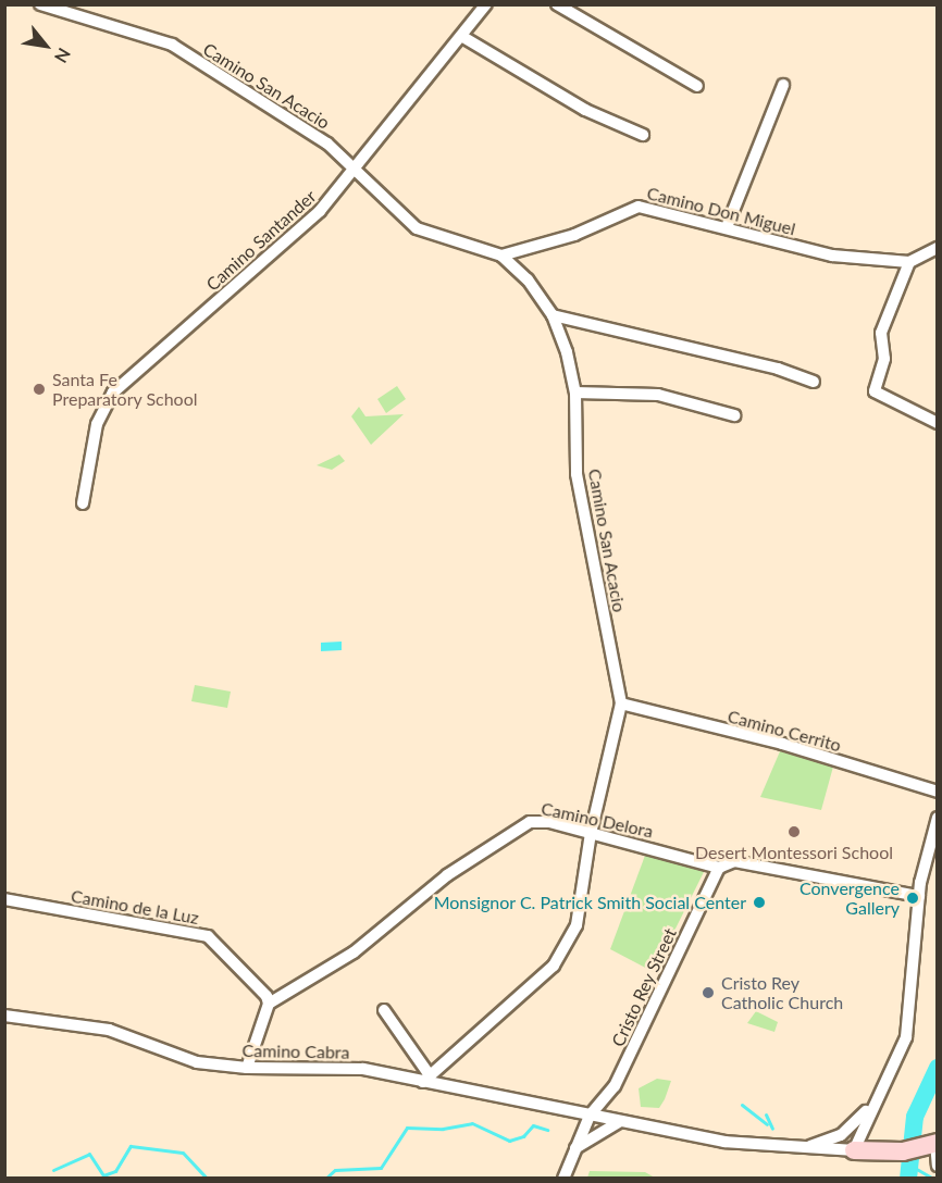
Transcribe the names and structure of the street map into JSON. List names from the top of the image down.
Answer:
{
  "streets": {
    "street": [
      "Camino San Acacio",
      "Camino Don Miguel",
      "Camino Santander",
      "Camino Cerrito",
      "Camino Delora",
      "Camino de la Luz",
      "Cristo Rey Street",
      "Camino Cabra"
    ]
  },
  "crossings": [
    ["Camino San Acacio", "Camino Don Miguel"],
    ["Camino San Acacio", "Camino Santander"],
    ["Camino San Acacio", "Camino Cerrito"],
    ["Camino San Acacio", "Camino Delora"],
    ["Camino San Acacio", "Camino Cabra"],
    ["Camino Delora", "Camino de la Luz"],
    ["Camino Delora", "Cristo Rey Street"],
    ["Cristo Rey Street", "Camino Cabra"]
  ],
  "places": [
    "Santa Fe Preparatory School",
    "Desert Montessori School",
    "Convergence Gallery",
    "Monsignor C. Patrick Smith Social Center",
    "Cristo Rey Catholic Church"
  ],
  "north": "bottom right"
}
